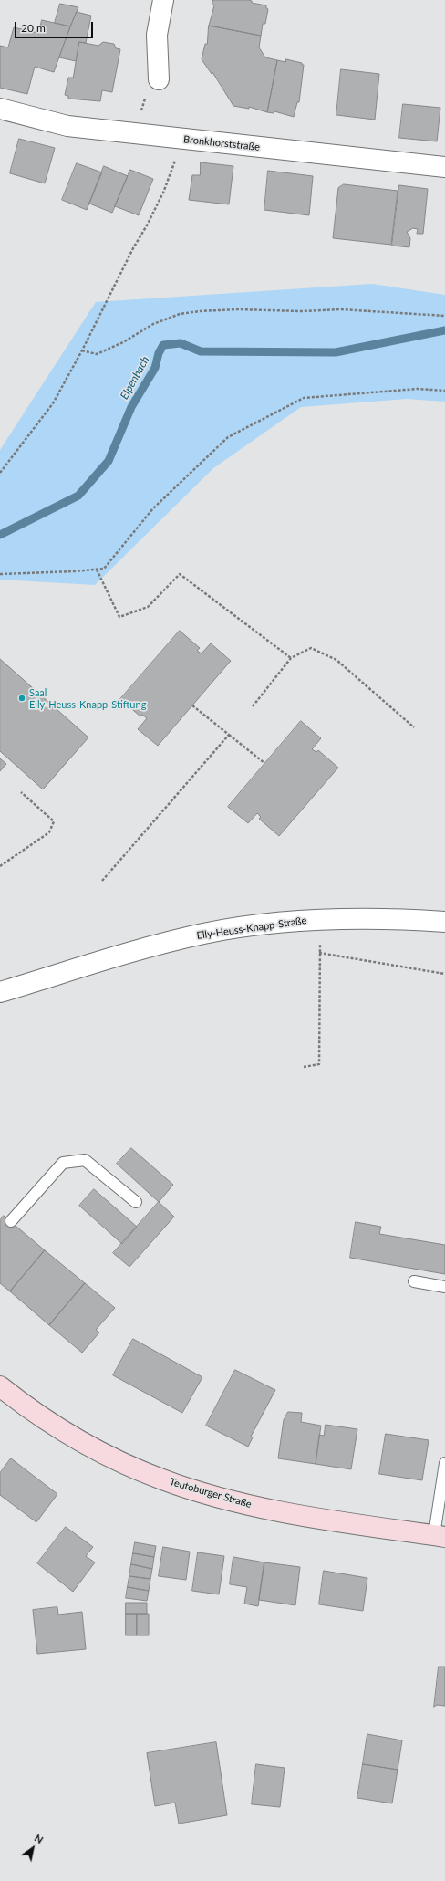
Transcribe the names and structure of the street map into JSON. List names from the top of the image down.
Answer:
{
  "streets": {
    "main road": ["Teutoburger Straße"],
    "street": ["Bronkhorststraße", "Elly-Heuss-Knapp-Straße"]
  },
  "water": ["Elpenbach"],
  "places": ["Saal Elly-Heuss-Knapp-Stiftung"],
  "scale_bar": "20 m",
  "north": "top right"
}
